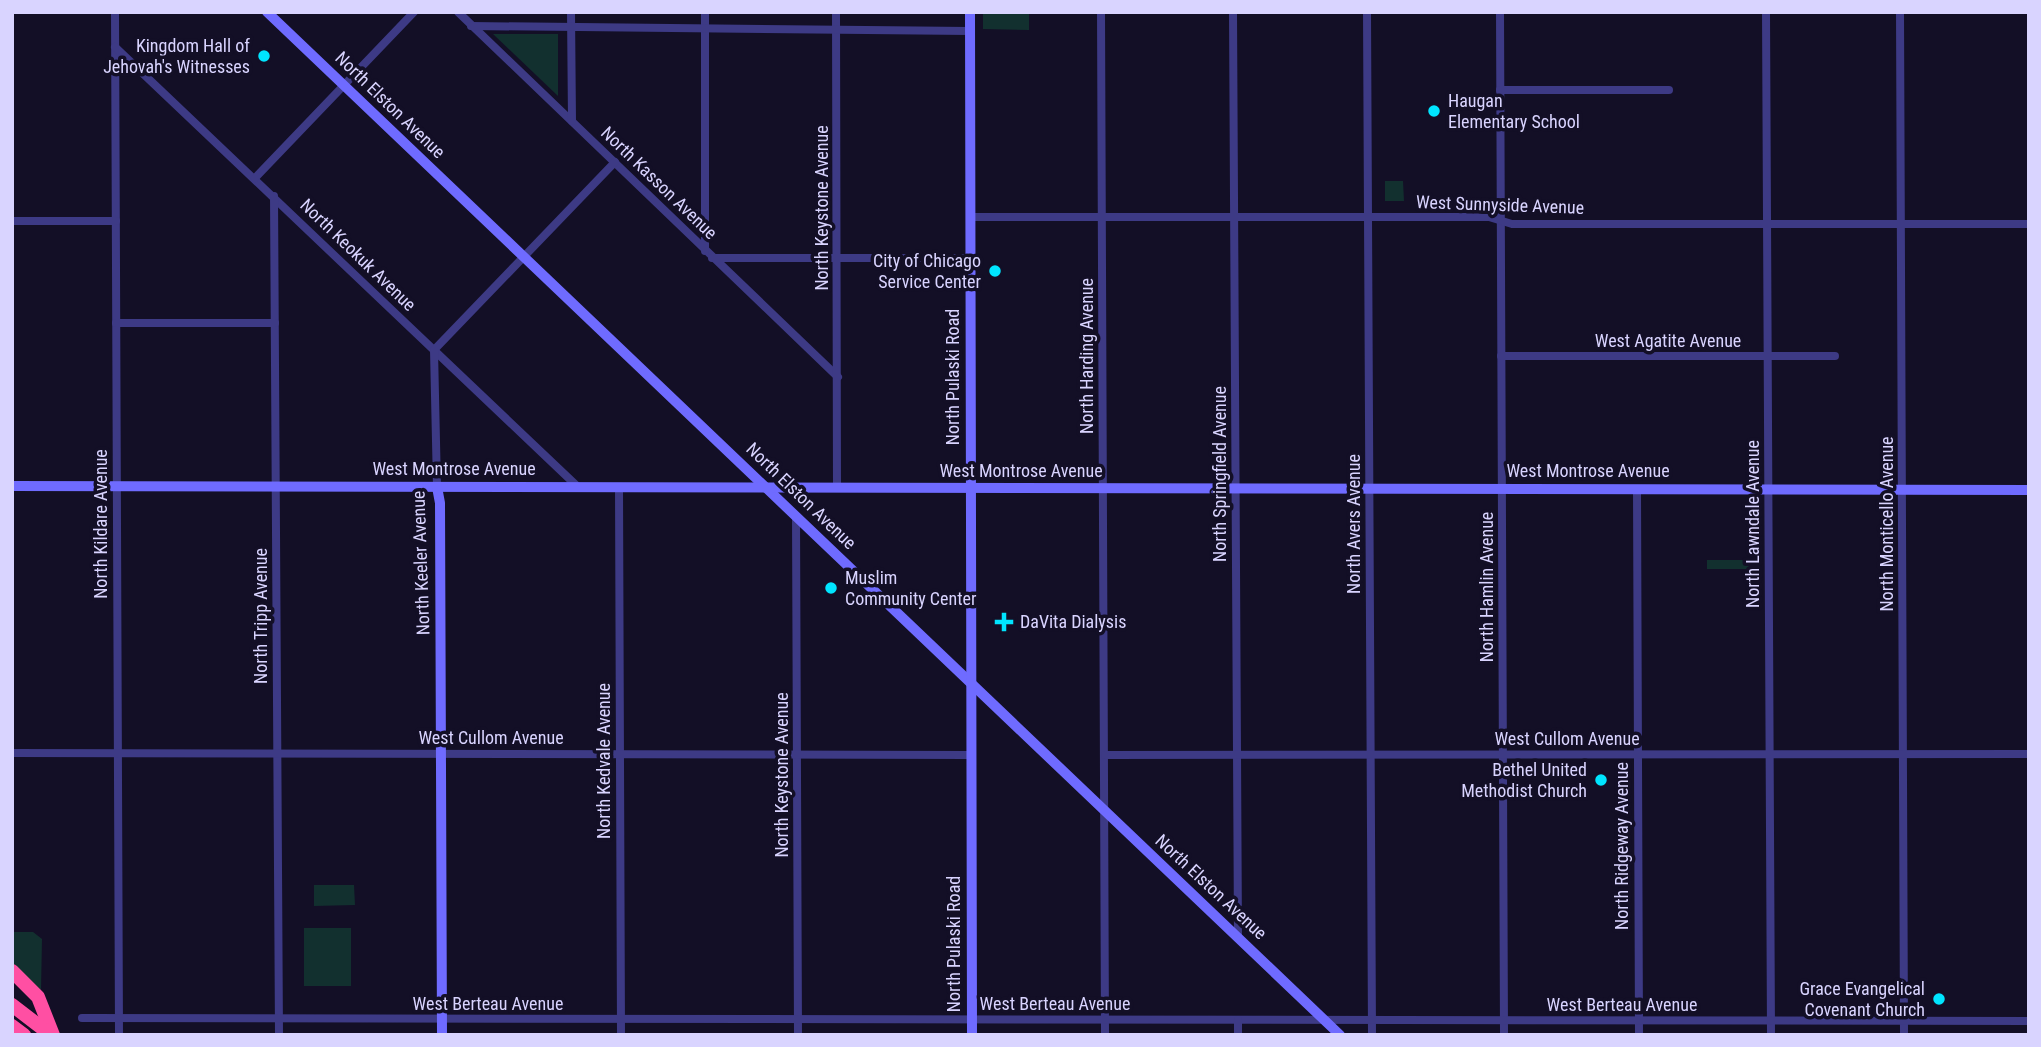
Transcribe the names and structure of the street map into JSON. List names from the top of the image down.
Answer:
{
  "streets": {
    "main road": [
      "North Elston Avenue",
      "North Pulaski Road",
      "West Montrose Avenue",
      "North Keeler Avenue"
    ],
    "street": [
      "North Kasson Avenue",
      "West Sunnyside Avenue",
      "North Keystone Avenue",
      "North Keokuk Avenue",
      "West Agatite Avenue",
      "North Harding Avenue",
      "North Springfield Avenue",
      "North Kildare Avenue",
      "North Avers Avenue",
      "North Lawndale Avenue",
      "North Monticello Avenue",
      "North Hamlin Avenue",
      "North Tripp Avenue",
      "West Cullom Avenue",
      "North Kedvale Avenue",
      "North Ridgeway Avenue",
      "West Berteau Avenue"
    ]
  },
  "crossings": [
    ["North Elston Avenue", "North Keystone Avenue"],
    ["North Elston Avenue", "North Harding Avenue"],
    ["North Elston Avenue", "North Pulaski Road"],
    ["North Elston Avenue", "West Montrose Avenue"],
    ["North Elston Avenue", "North Springfield Avenue"],
    ["North Elston Avenue", "West Berteau Avenue"],
    ["North Kasson Avenue", "North Keystone Avenue"],
    ["West Sunnyside Avenue", "North Harding Avenue"],
    ["West Sunnyside Avenue", "North Pulaski Road"],
    ["West Sunnyside Avenue", "North Springfield Avenue"],
    ["West Sunnyside Avenue", "North Avers Avenue"],
    ["West Sunnyside Avenue", "North Lawndale Avenue"],
    ["West Sunnyside Avenue", "North Monticello Avenue"],
    ["West Sunnyside Avenue", "North Hamlin Avenue"],
    ["North Keystone Avenue", "West Montrose Avenue"],
    ["North Keystone Avenue", "West Cullom Avenue"],
    ["North Keystone Avenue", "West Berteau Avenue"],
    ["North Keokuk Avenue", "West Montrose Avenue"],
    ["North Keokuk Avenue", "North Kildare Avenue"],
    ["North Keokuk Avenue", "North Keeler Avenue"],
    ["North Keokuk Avenue", "North Tripp Avenue"],
    ["West Agatite Avenue", "North Lawndale Avenue"],
    ["West Agatite Avenue", "North Hamlin Avenue"],
    ["North Harding Avenue", "West Montrose Avenue"],
    ["North Harding Avenue", "West Cullom Avenue"],
    ["North Harding Avenue", "West Berteau Avenue"],
    ["North Pulaski Road", "West Montrose Avenue"],
    ["North Pulaski Road", "West Cullom Avenue"],
    ["North Pulaski Road", "West Berteau Avenue"],
    ["West Montrose Avenue", "North Springfield Avenue"],
    ["West Montrose Avenue", "North Kildare Avenue"],
    ["West Montrose Avenue", "North Avers Avenue"],
    ["West Montrose Avenue", "North Lawndale Avenue"],
    ["West Montrose Avenue", "North Monticello Avenue"],
    ["West Montrose Avenue", "North Keeler Avenue"],
    ["West Montrose Avenue", "North Hamlin Avenue"],
    ["West Montrose Avenue", "North Tripp Avenue"],
    ["West Montrose Avenue", "North Kedvale Avenue"],
    ["West Montrose Avenue", "North Ridgeway Avenue"],
    ["North Springfield Avenue", "West Cullom Avenue"],
    ["North Kildare Avenue", "West Cullom Avenue"],
    ["North Kildare Avenue", "West Berteau Avenue"],
    ["North Avers Avenue", "West Cullom Avenue"],
    ["North Avers Avenue", "West Berteau Avenue"],
    ["North Lawndale Avenue", "West Cullom Avenue"],
    ["North Lawndale Avenue", "West Berteau Avenue"],
    ["North Monticello Avenue", "West Cullom Avenue"],
    ["North Monticello Avenue", "West Berteau Avenue"],
    ["North Keeler Avenue", "West Cullom Avenue"],
    ["North Keeler Avenue", "West Berteau Avenue"],
    ["North Hamlin Avenue", "West Cullom Avenue"],
    ["North Hamlin Avenue", "West Berteau Avenue"],
    ["North Tripp Avenue", "West Cullom Avenue"],
    ["North Tripp Avenue", "West Berteau Avenue"],
    ["West Cullom Avenue", "North Kedvale Avenue"],
    ["West Cullom Avenue", "North Ridgeway Avenue"],
    ["North Kedvale Avenue", "West Berteau Avenue"],
    ["North Ridgeway Avenue", "West Berteau Avenue"]
  ],
  "places": {
    "other": [
      "Kingdom Hall of Jehovah's Witnesses",
      "Haugan Elementary School",
      "City of Chicago Service Center",
      "Muslim Community Center",
      "Bethel United Methodist Church",
      "Grace Evangelical Covenant Church"
    ],
    "health": ["DaVita Dialysis"]
  }
}
